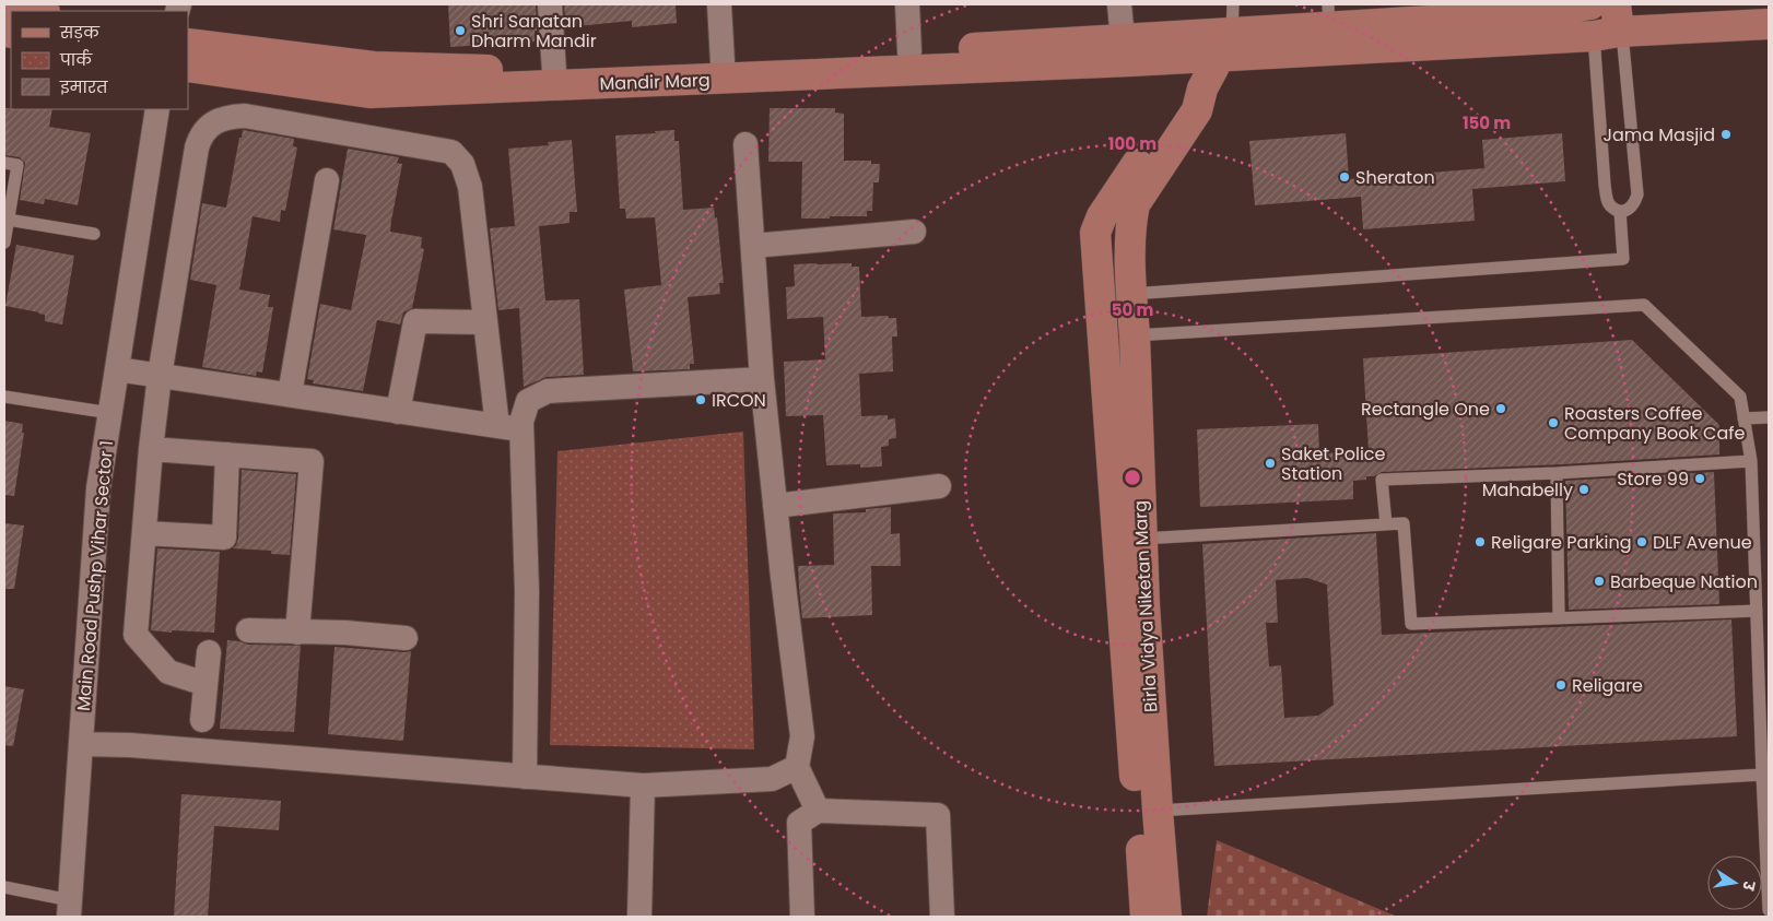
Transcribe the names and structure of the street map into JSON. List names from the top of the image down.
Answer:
{
  "streets": {
    "main road": ["Mandir Marg", "Birla Vidya Niketan Marg"],
    "street": ["Main Road Pushp Vihar Sector 1"]
  },
  "places": [
    "Shri Sanatan Dharm Mandir",
    "Jama Masjid",
    "Sheraton",
    "IRCON",
    "Rectangle One",
    "Roasters Coffee Company Book Cafe",
    "Saket Police Station",
    "Store 99",
    "Mahabelly",
    "Religare Parking",
    "DLF Avenue",
    "Barbeque Nation",
    "Religare"
  ],
  "legend": ["सड़क", "पार्क", "इमारत"],
  "north": "right",
  "rings": ["150 m", "100 m", "50 m"]
}
